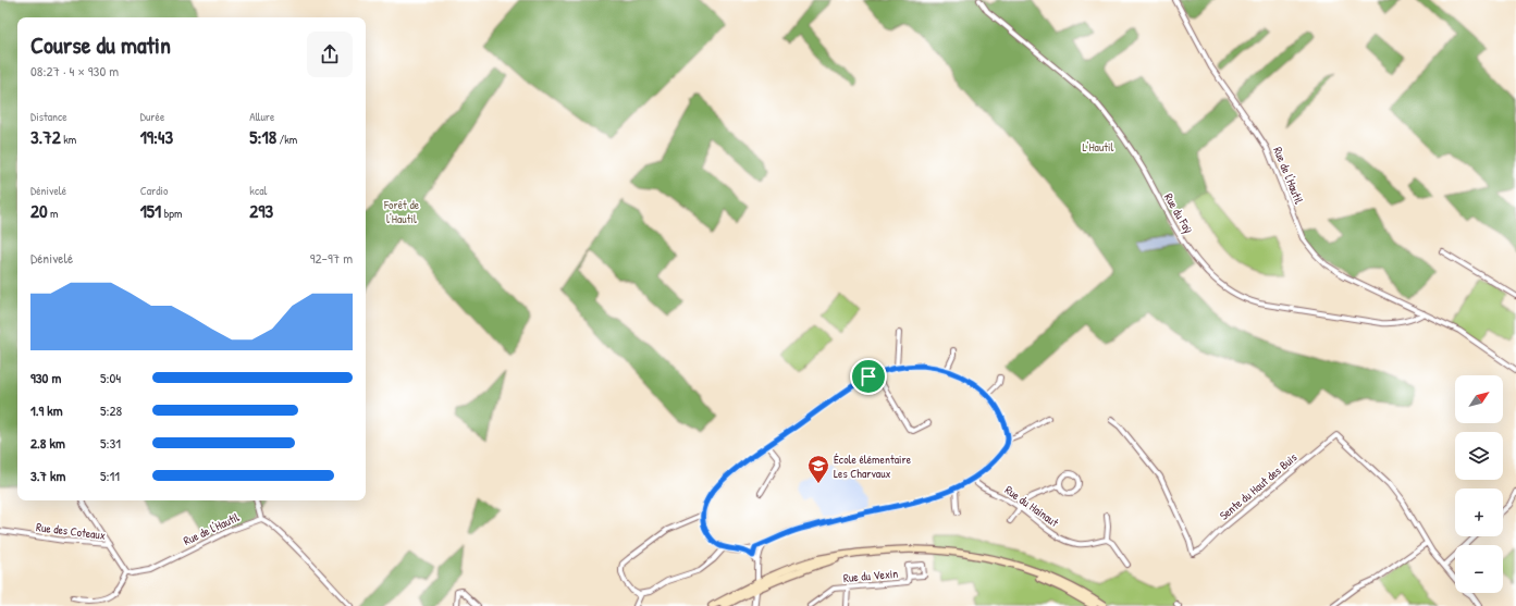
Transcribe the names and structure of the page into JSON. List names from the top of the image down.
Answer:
{
  "streets": {
    "street": [
      "Rue de l'Hautil",
      "Rue du Faÿ",
      "Sente du Haut des Buis",
      "Rue du Hainaut",
      "Rue des Coteaux",
      "Rue du Vexin"
    ]
  },
  "crossings": [
    ["Rue de l'Hautil", "Rue du Faÿ"],
    ["Rue de l'Hautil", "Rue des Coteaux"]
  ],
  "parks": ["L'Hautil", "Forêt de l'Hautil"],
  "places": {
    "school or university": ["École élémentaire Les Charvaux"]
  },
  "north": "top right",
  "page": {
    "heading": ["Course du matin", "08:27 · 4 × 930 m"],
    "stats": [
      ["Distance", "3.72 km"],
      ["Durée", "19:43"],
      ["Allure", "5:18 /km"],
      ["Dénivelé", "20 m"],
      ["Cardio", "151 bpm"],
      ["kcal", "293"]
    ],
    "chart": ["Dénivelé", "92–97 m"],
    "list": [
      {
        "name": "930 m",
        "note": "5:04"
      },
      {
        "name": "1.9 km",
        "note": "5:28"
      },
      {
        "name": "2.8 km",
        "note": "5:31"
      },
      {
        "name": "3.7 km",
        "note": "5:11"
      }
    ],
    "map_buttons": ["+", "−"]
  }
}
